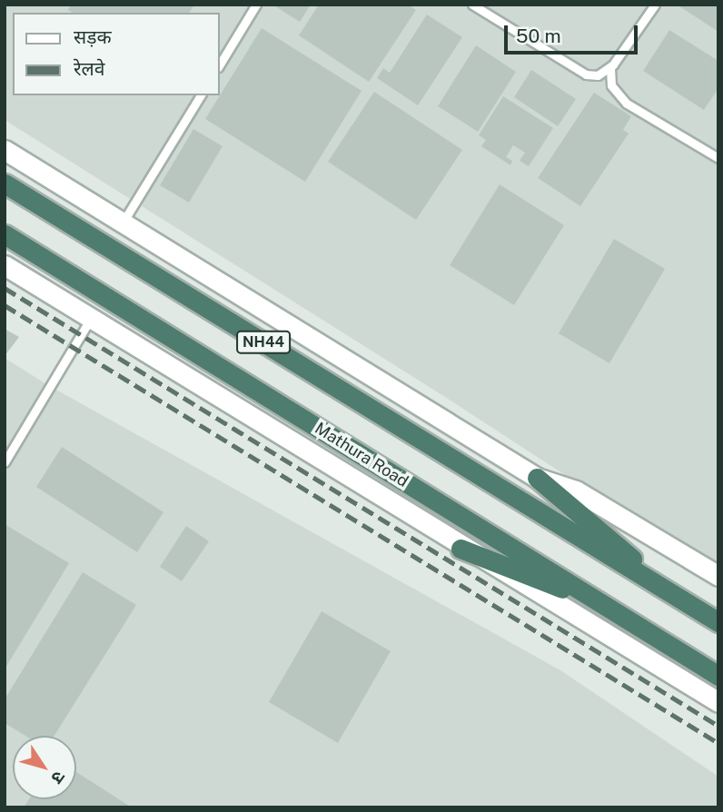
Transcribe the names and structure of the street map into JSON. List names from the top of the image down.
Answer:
{
  "streets": {
    "highway": ["NH44", "Mathura Road"]
  },
  "legend": ["सड़क", "रेलवे"],
  "scale_bar": "50 m",
  "north": "bottom right"
}
